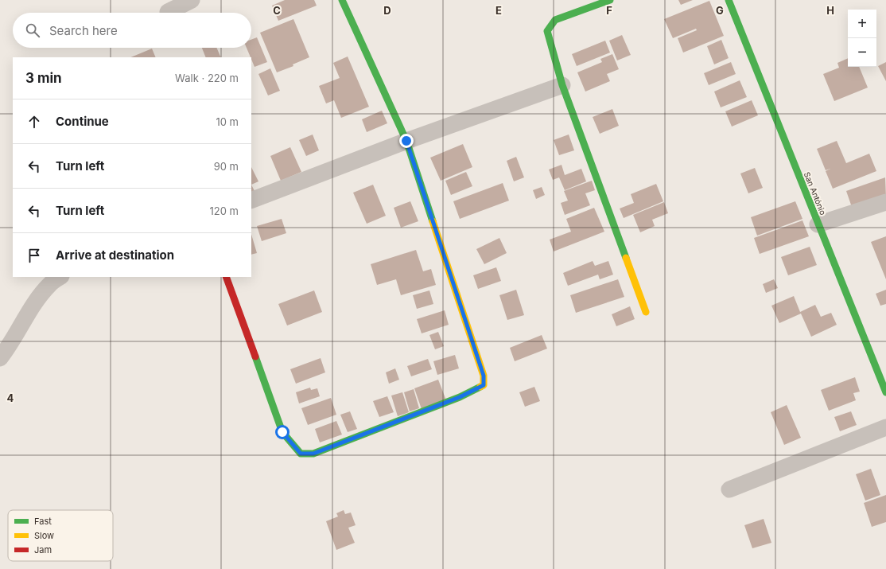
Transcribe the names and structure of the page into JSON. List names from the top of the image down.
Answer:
{
  "streets": {
    "street": ["San António"]
  },
  "legend": ["Fast", "Slow", "Jam"],
  "page": {
    "map_buttons": ["+", "−"],
    "search": "Search here",
    "heading": ["3 min", "Walk · 220 m"],
    "list": [
      ["Continue", "10 m"],
      ["Turn left", "90 m"],
      ["Turn left", "120 m"],
      "Arrive at destination"
    ]
  },
  "grid": {
    "columns": [
      "C",
      "D",
      "E",
      "F",
      "G",
      "H"
    ],
    "rows": ["4"]
  }
}
